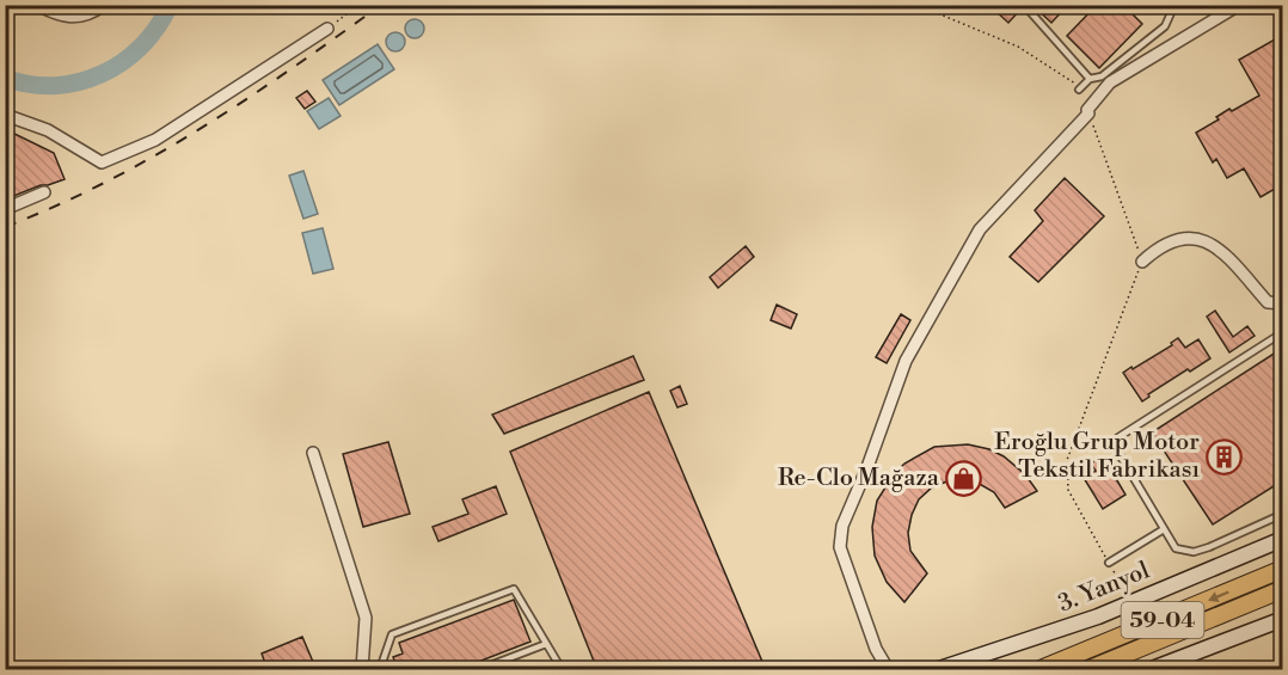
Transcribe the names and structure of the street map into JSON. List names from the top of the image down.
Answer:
{
  "streets": {
    "main road": ["3. Yanyol", "59-04"]
  },
  "places": {
    "building": ["Eroğlu Grup Motor Tekstil Fabrikası"],
    "shop": ["Re-Clo Mağaza"]
  }
}
